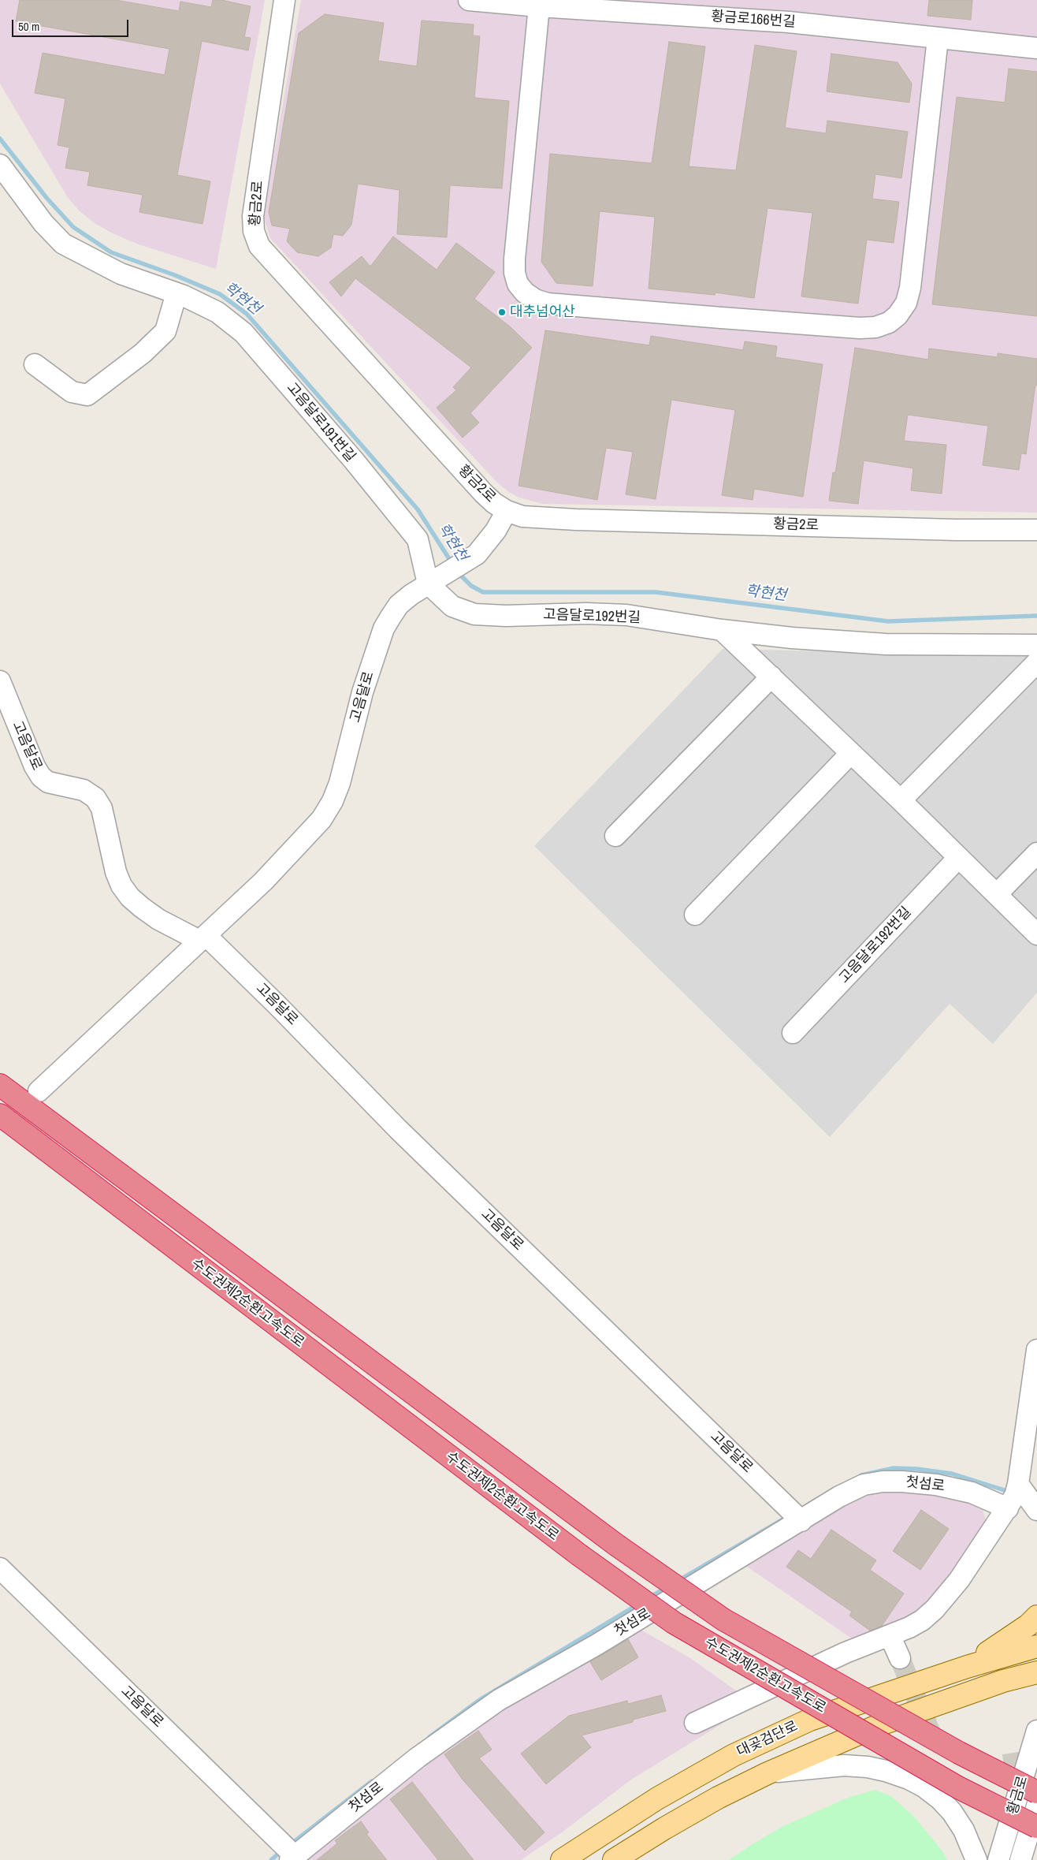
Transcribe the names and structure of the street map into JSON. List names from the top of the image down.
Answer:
{
  "streets": {
    "highway": ["수도권제2순환고속도로"],
    "main road": ["대곶검단로"],
    "street": [
      "황금로166번길",
      "황금2로",
      "고음달로191번길",
      "고음달로192번길",
      "고음달로",
      "첫섬로",
      "황금로"
    ]
  },
  "crossings": [
    ["황금2로", "고음달로"],
    ["고음달로191번길", "고음달로192번길"],
    ["고음달로191번길", "고음달로"],
    ["고음달로192번길", "고음달로"],
    ["고음달로", "첫섬로"]
  ],
  "water": ["학현천"],
  "places": ["대추넘어산"],
  "scale_bar": "50 m"
}
